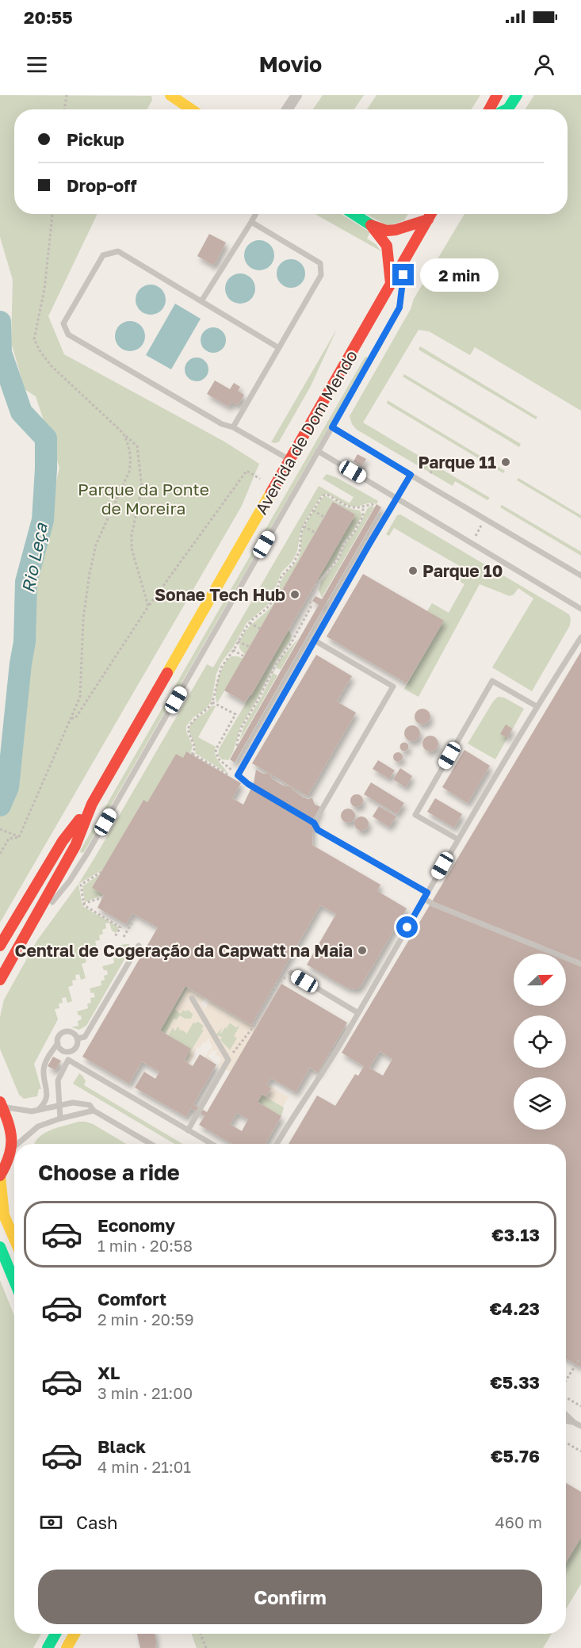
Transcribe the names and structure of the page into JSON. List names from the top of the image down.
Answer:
{
  "streets": {
    "main road": ["Avenida de Dom Mendo"]
  },
  "water": ["Rio Leça"],
  "parks": ["Parque da Ponte de Moreira"],
  "places": [
    "Parque 11",
    "Parque 10",
    "Sonae Tech Hub",
    "Central de Cogeração da Capwatt na Maia"
  ],
  "north": "right",
  "page": {
    "status": "20:55",
    "header": "Movio",
    "banner": ["Pickup", "Drop-off"],
    "bubble": "2 min",
    "heading": "Choose a ride",
    "list": [
      {
        "name": "Economy",
        "note": "1 min · 20:58",
        "value": "€3.13"
      },
      {
        "name": "Comfort",
        "note": "2 min · 20:59",
        "value": "€4.23"
      },
      {
        "name": "XL",
        "note": "3 min · 21:00",
        "value": "€5.33"
      },
      {
        "name": "Black",
        "note": "4 min · 21:01",
        "value": "€5.76"
      }
    ],
    "pay": ["Cash", "460 m"],
    "buttons": "Confirm"
  }
}
